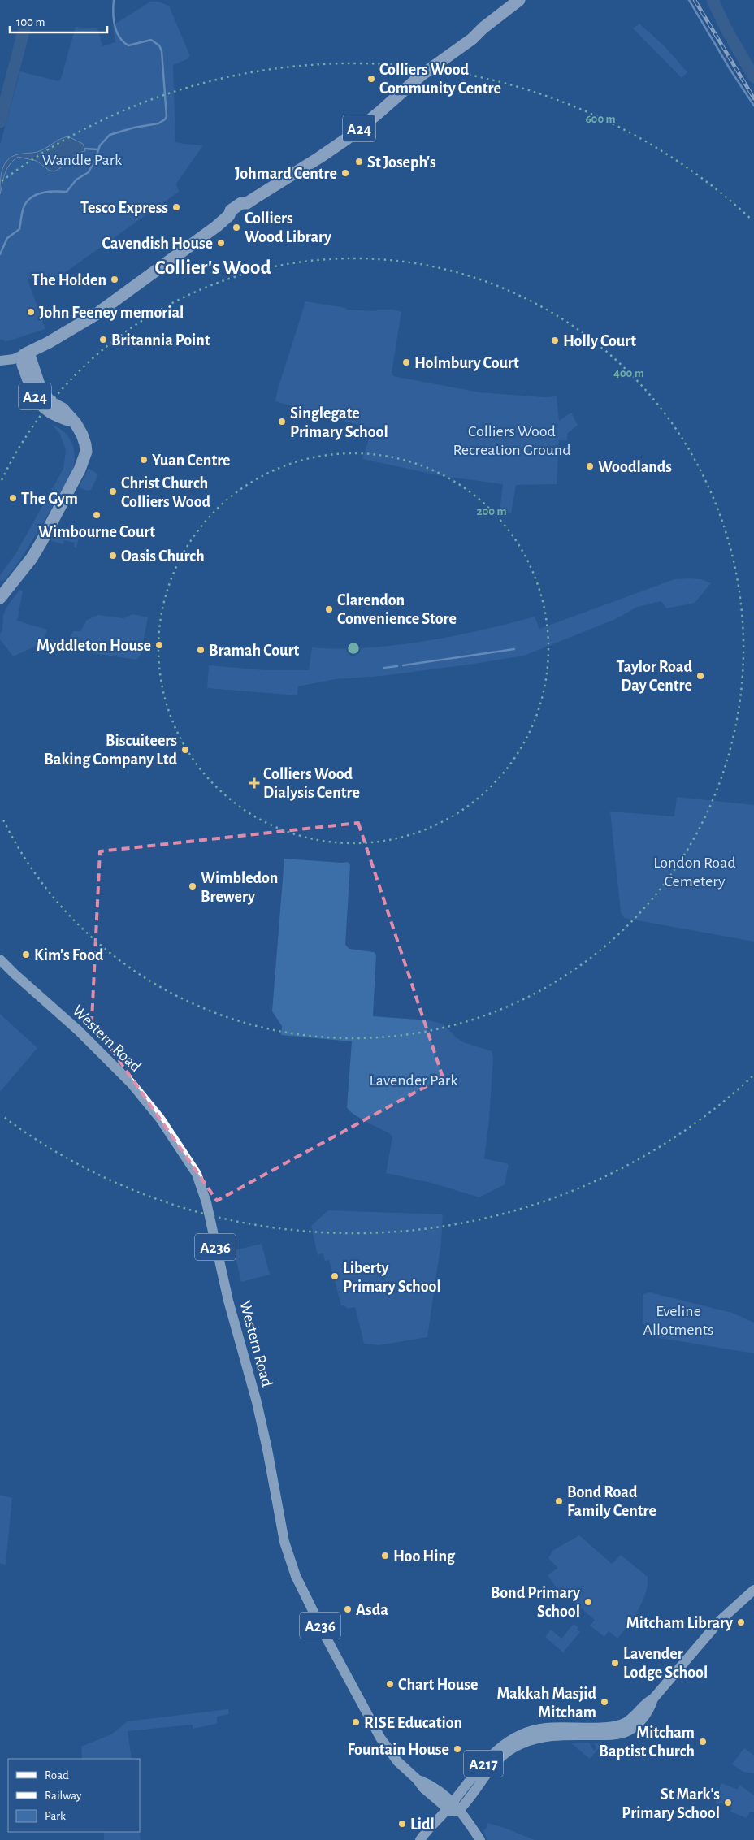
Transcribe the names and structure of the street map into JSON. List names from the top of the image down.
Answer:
{
  "streets": {
    "highway": ["A24"],
    "main road": ["Western Road", "A236", "A217"]
  },
  "crossings": [
    ["Western Road", "A236"],
    ["Western Road", "A217"],
    ["A236", "A217"]
  ],
  "districts": ["Collier's Wood"],
  "parks": [
    "Wandle Park",
    "Colliers Wood Recreation Ground",
    "London Road Cemetery",
    "Lavender Park",
    "Eveline Allotments"
  ],
  "places": {
    "other": [
      "Colliers Wood Community Centre",
      "St Joseph's",
      "Johmard Centre",
      "Tesco Express",
      "Colliers Wood Library",
      "Cavendish House",
      "The Holden",
      "John Feeney memorial",
      "Britannia Point",
      "Holly Court",
      "Holmbury Court",
      "Singlegate Primary School",
      "Yuan Centre",
      "Woodlands",
      "Christ Church Colliers Wood",
      "The Gym",
      "Wimbourne Court",
      "Oasis Church",
      "Clarendon Convenience Store",
      "Myddleton House",
      "Bramah Court",
      "Taylor Road Day Centre",
      "Biscuiteers Baking Company Ltd",
      "Wimbledon Brewery",
      "Kim's Food",
      "Liberty Primary School",
      "Bond Road Family Centre",
      "Hoo Hing",
      "Bond Primary School",
      "Asda",
      "Mitcham Library",
      "Lavender Lodge School",
      "Chart House",
      "Makkah Masjid Mitcham",
      "RISE Education",
      "Mitcham Baptist Church",
      "Fountain House",
      "St Mark's Primary School",
      "Lidl"
    ],
    "health": ["Colliers Wood Dialysis Centre"]
  },
  "legend": ["Road", "Railway", "Park"],
  "scale_bar": "100 m",
  "rings": ["600 m", "400 m", "200 m"]
}
